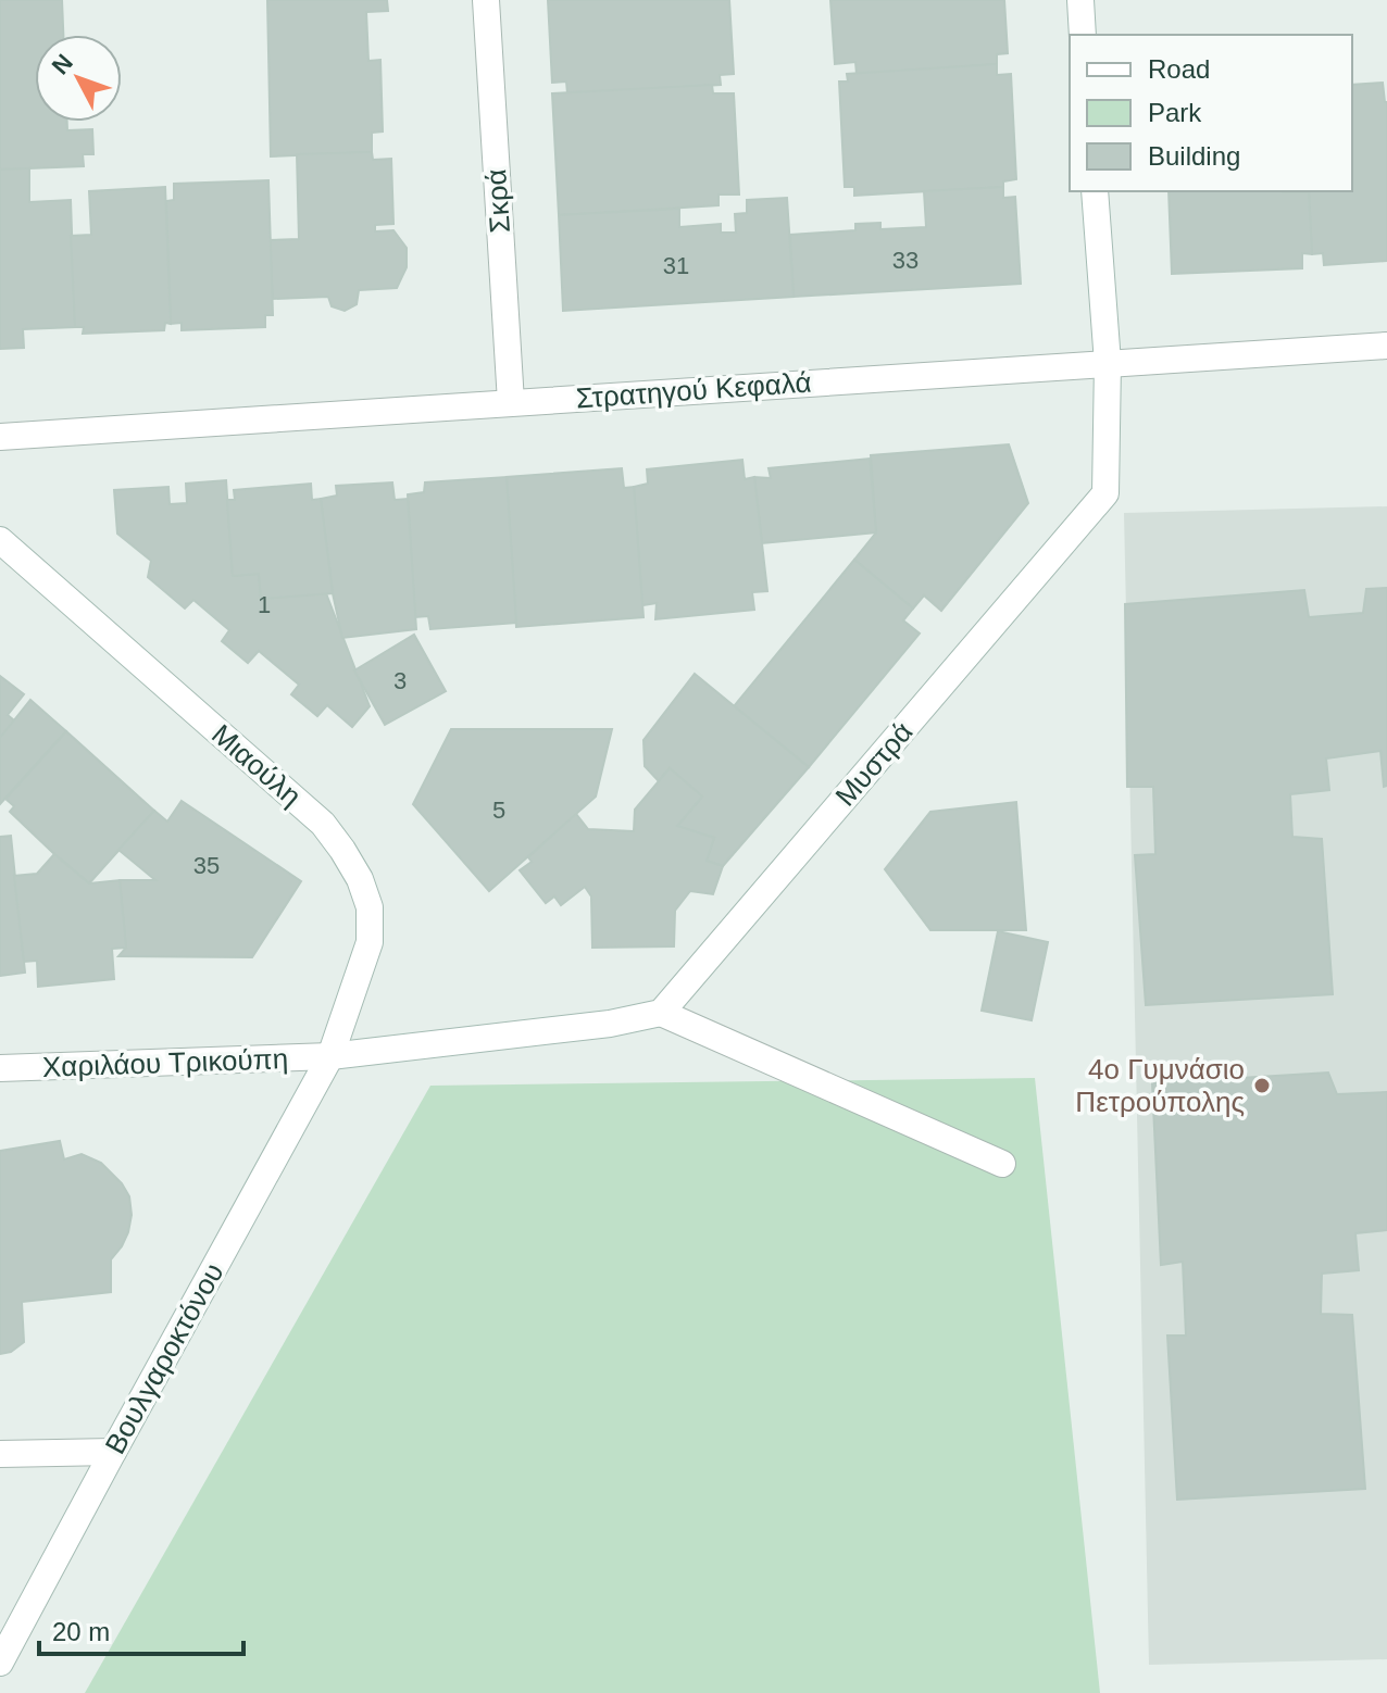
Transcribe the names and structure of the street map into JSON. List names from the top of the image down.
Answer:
{
  "streets": {
    "street": [
      "Σκρά",
      "Στρατηγού Κεφαλά",
      "Μυστρά",
      "Μιαούλη",
      "Χαριλάου Τρικούπη",
      "Βουλγαροκτόνου"
    ]
  },
  "crossings": [
    ["Σκρά", "Στρατηγού Κεφαλά"],
    ["Στρατηγού Κεφαλά", "Μυστρά"],
    ["Μιαούλη", "Χαριλάου Τρικούπη"],
    ["Μιαούλη", "Βουλγαροκτόνου"],
    ["Χαριλάου Τρικούπη", "Βουλγαροκτόνου"]
  ],
  "places": ["4ο Γυμνάσιο Πετρούπολης"],
  "house_numbers": [
    "33",
    "31",
    "1",
    "3",
    "5",
    "35"
  ],
  "legend": ["Road", "Park", "Building"],
  "scale_bar": "20 m",
  "north": "top left"
}
